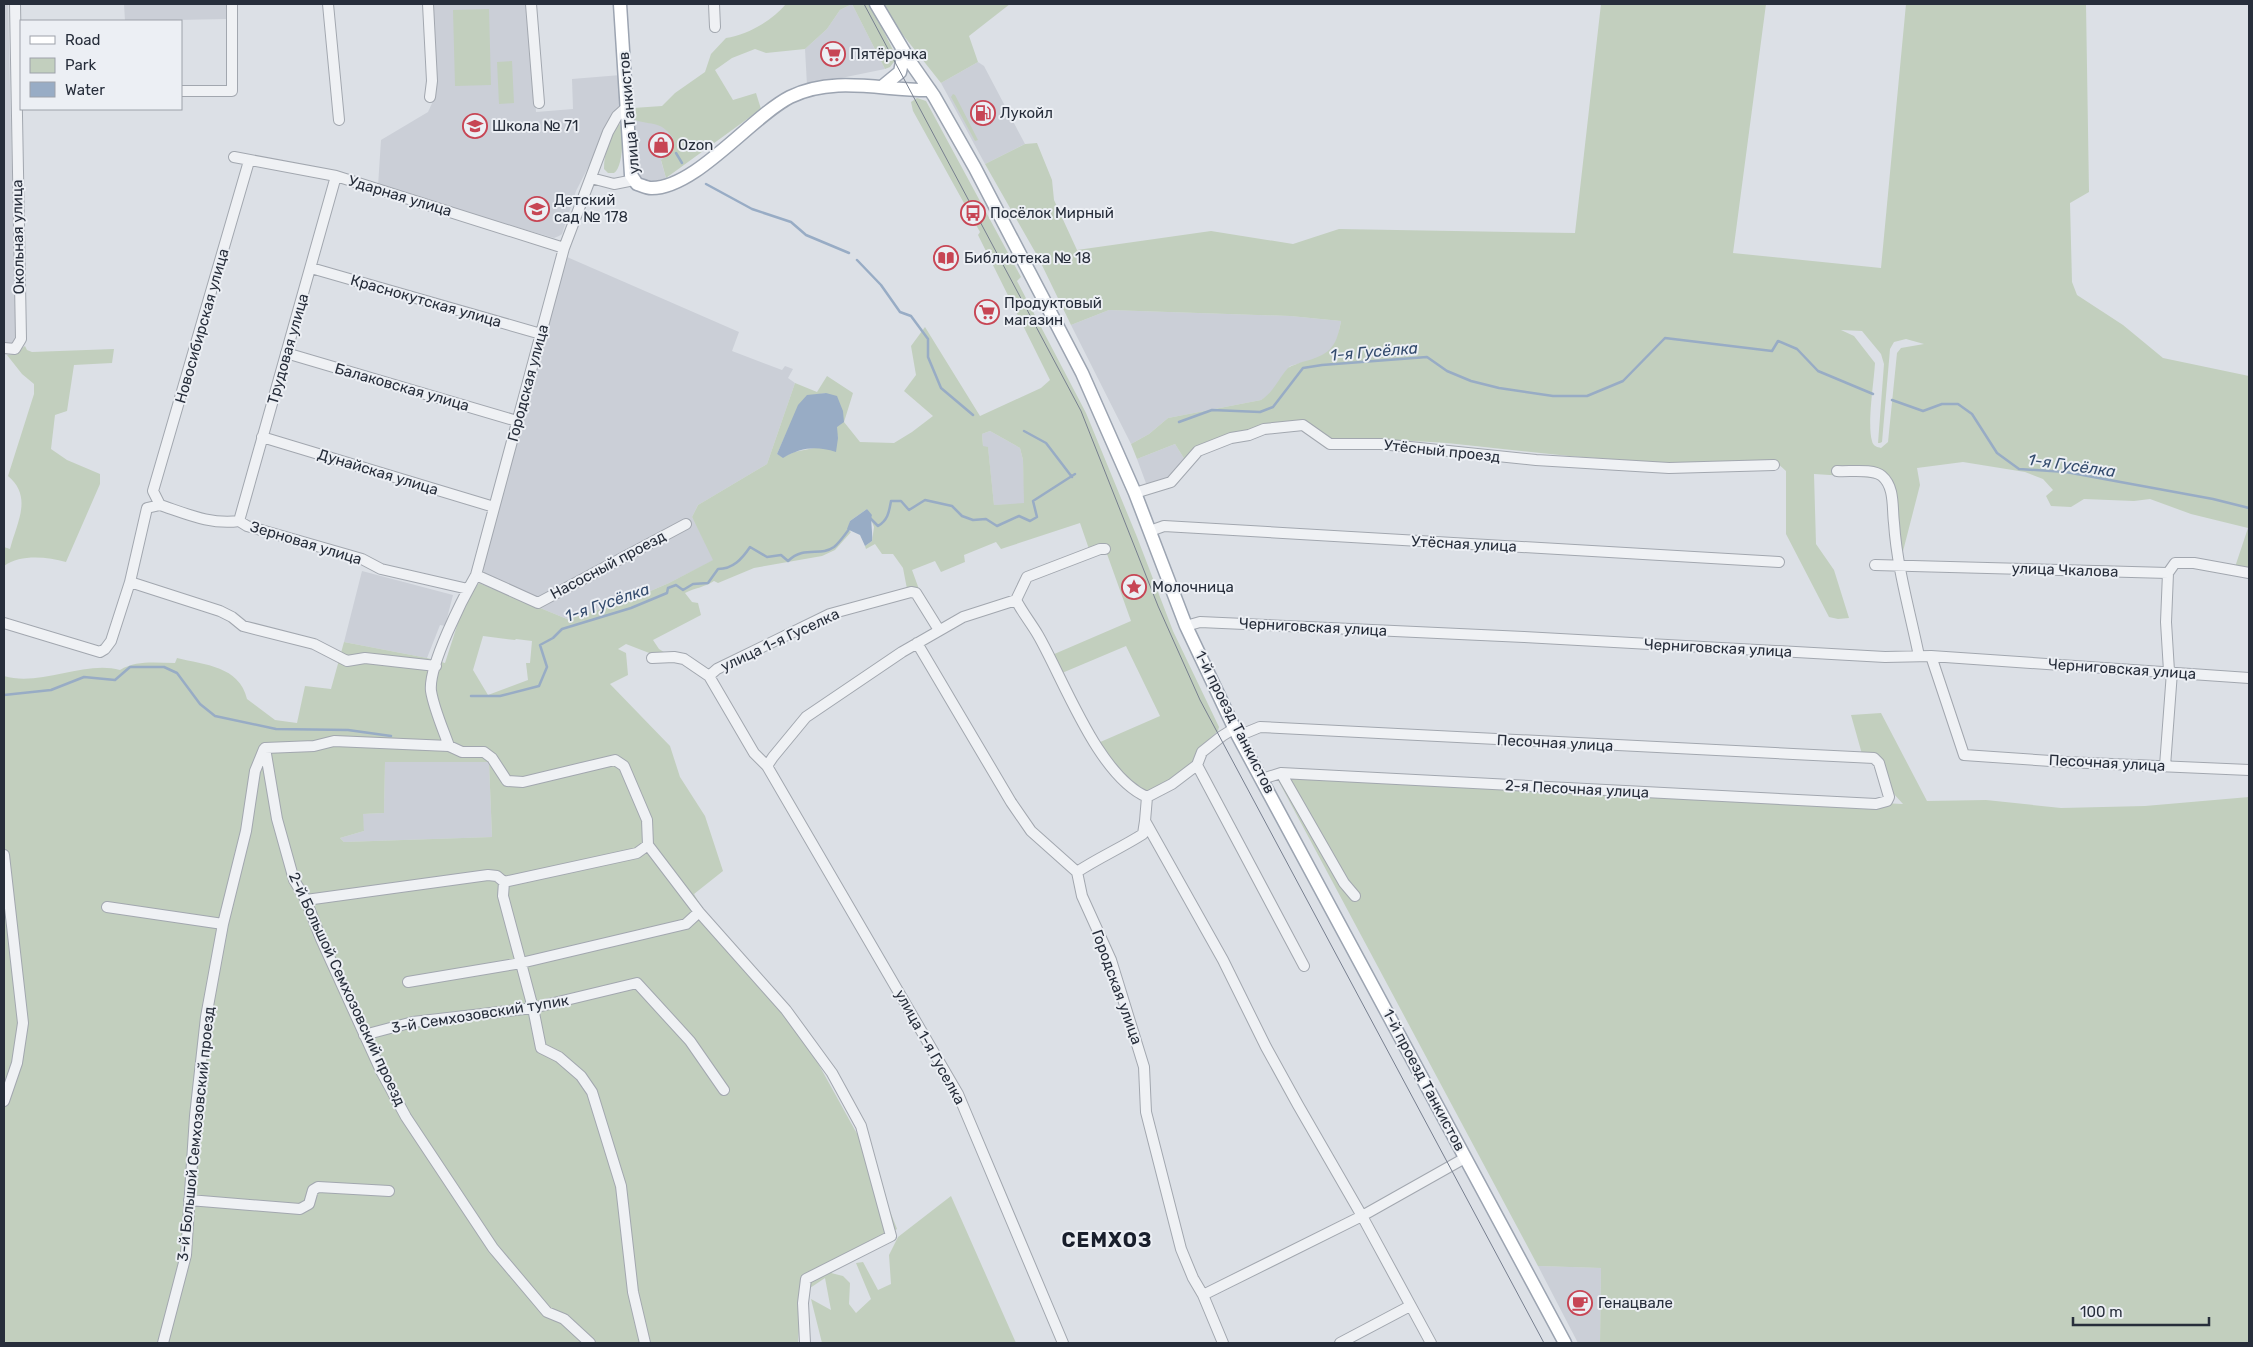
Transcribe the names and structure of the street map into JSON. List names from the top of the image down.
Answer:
{
  "streets": {
    "main road": ["улица Танкистов", "1-й проезд Танкистов"],
    "street": [
      "Ударная улица",
      "Окольная улица",
      "Краснокутская улица",
      "Новосибирская улица",
      "Трудовая улица",
      "Городская улица",
      "Балаковская улица",
      "Утёсный проезд",
      "Дунайская улица",
      "Зерновая улица",
      "Утёсная улица",
      "Насосный проезд",
      "улица Чкалова",
      "Черниговская улица",
      "улица 1-я Гуселка",
      "Песочная улица",
      "2-я Песочная улица",
      "2-й Большой Семхозовский проезд",
      "3-й Семхозовский тупик",
      "3-й Большой Семхозовский проезд"
    ]
  },
  "crossings": [
    ["улица Танкистов", "Городская улица"],
    ["улица Танкистов", "1-й проезд Танкистов"],
    ["Ударная улица", "Новосибирская улица"],
    ["Ударная улица", "Трудовая улица"],
    ["Ударная улица", "Городская улица"],
    ["Краснокутская улица", "Трудовая улица"],
    ["Краснокутская улица", "Городская улица"],
    ["Новосибирская улица", "Зерновая улица"],
    ["Трудовая улица", "Балаковская улица"],
    ["Трудовая улица", "Дунайская улица"],
    ["Трудовая улица", "Зерновая улица"],
    ["Городская улица", "Балаковская улица"],
    ["Городская улица", "Дунайская улица"],
    ["Городская улица", "Зерновая улица"],
    ["Городская улица", "Насосный проезд"],
    ["Утёсный проезд", "1-й проезд Танкистов"],
    ["Утёсная улица", "1-й проезд Танкистов"],
    ["Черниговская улица", "1-й проезд Танкистов"],
    ["Черниговская улица", "Песочная улица"],
    ["1-й проезд Танкистов", "Песочная улица"],
    ["1-й проезд Танкистов", "2-я Песочная улица"],
    ["Песочная улица", "2-я Песочная улица"],
    ["2-й Большой Семхозовский проезд", "3-й Семхозовский тупик"],
    ["2-й Большой Семхозовский проезд", "3-й Большой Семхозовский проезд"]
  ],
  "districts": ["СЕМХОЗ"],
  "water": ["1-я Гусёлка"],
  "places": {
    "supermarket": ["Пятёрочка", "Продуктовый магазин"],
    "fuel station": ["Лукойл"],
    "school or university": ["Школа № 71", "Детский сад № 178"],
    "shop": ["Ozon"],
    "bus stop": ["Посёлок Мирный"],
    "library": ["Библиотека № 18"],
    "place": ["Молочница"],
    "cafe": ["Генацвале"]
  },
  "legend": ["Road", "Park", "Water"],
  "scale_bar": "100 m"
}
